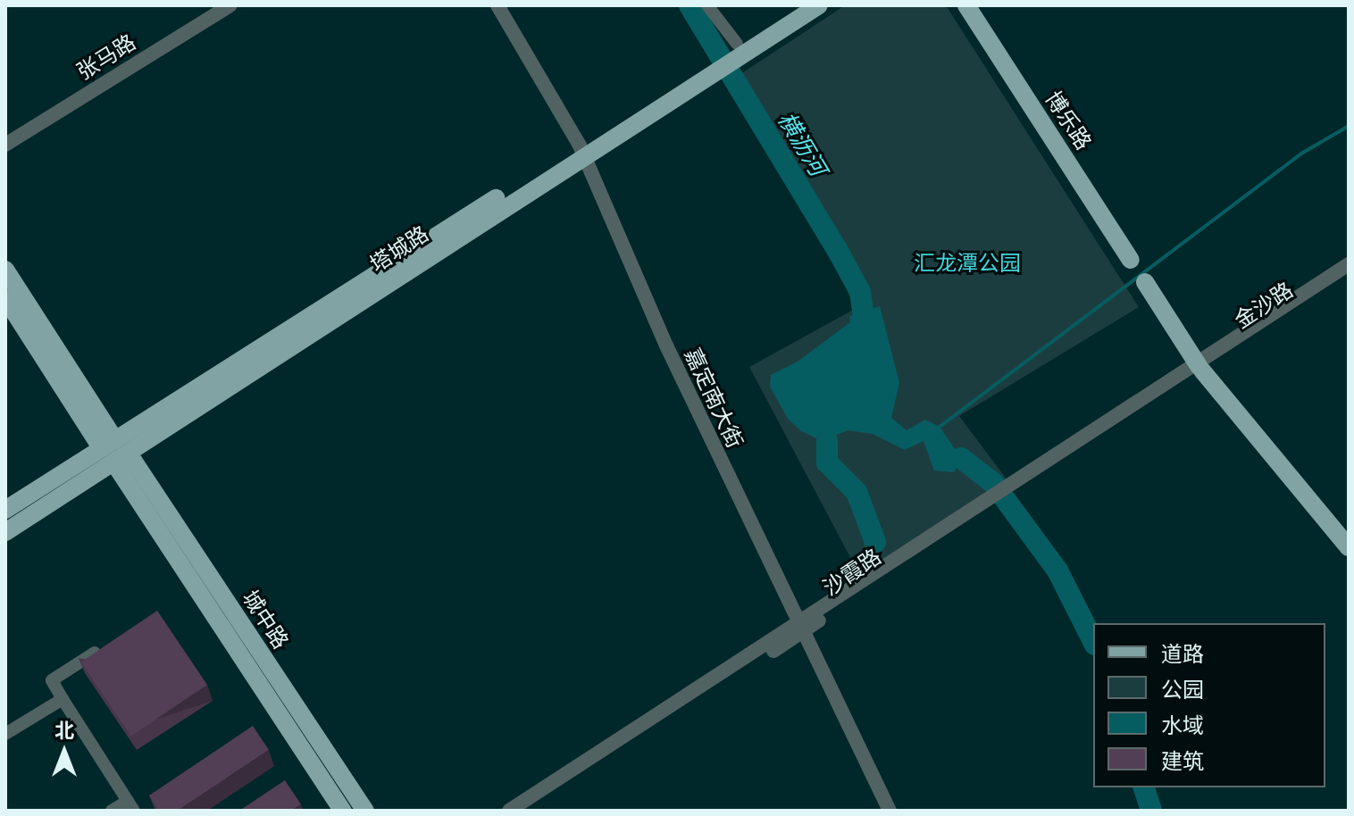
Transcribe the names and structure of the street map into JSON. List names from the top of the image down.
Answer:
{
  "streets": {
    "main road": ["博乐路", "塔城路", "城中路"],
    "street": [
      "张马路",
      "金沙路",
      "嘉定南大街",
      "沙霞路"
    ]
  },
  "crossings": [
    ["塔城路", "嘉定南大街"],
    ["塔城路", "城中路"],
    ["金沙路", "沙霞路"],
    ["嘉定南大街", "沙霞路"]
  ],
  "water": ["横沥河"],
  "parks": ["汇龙潭公园"],
  "legend": [
    "道路",
    "公园",
    "水域",
    "建筑"
  ],
  "north": "top"
}
